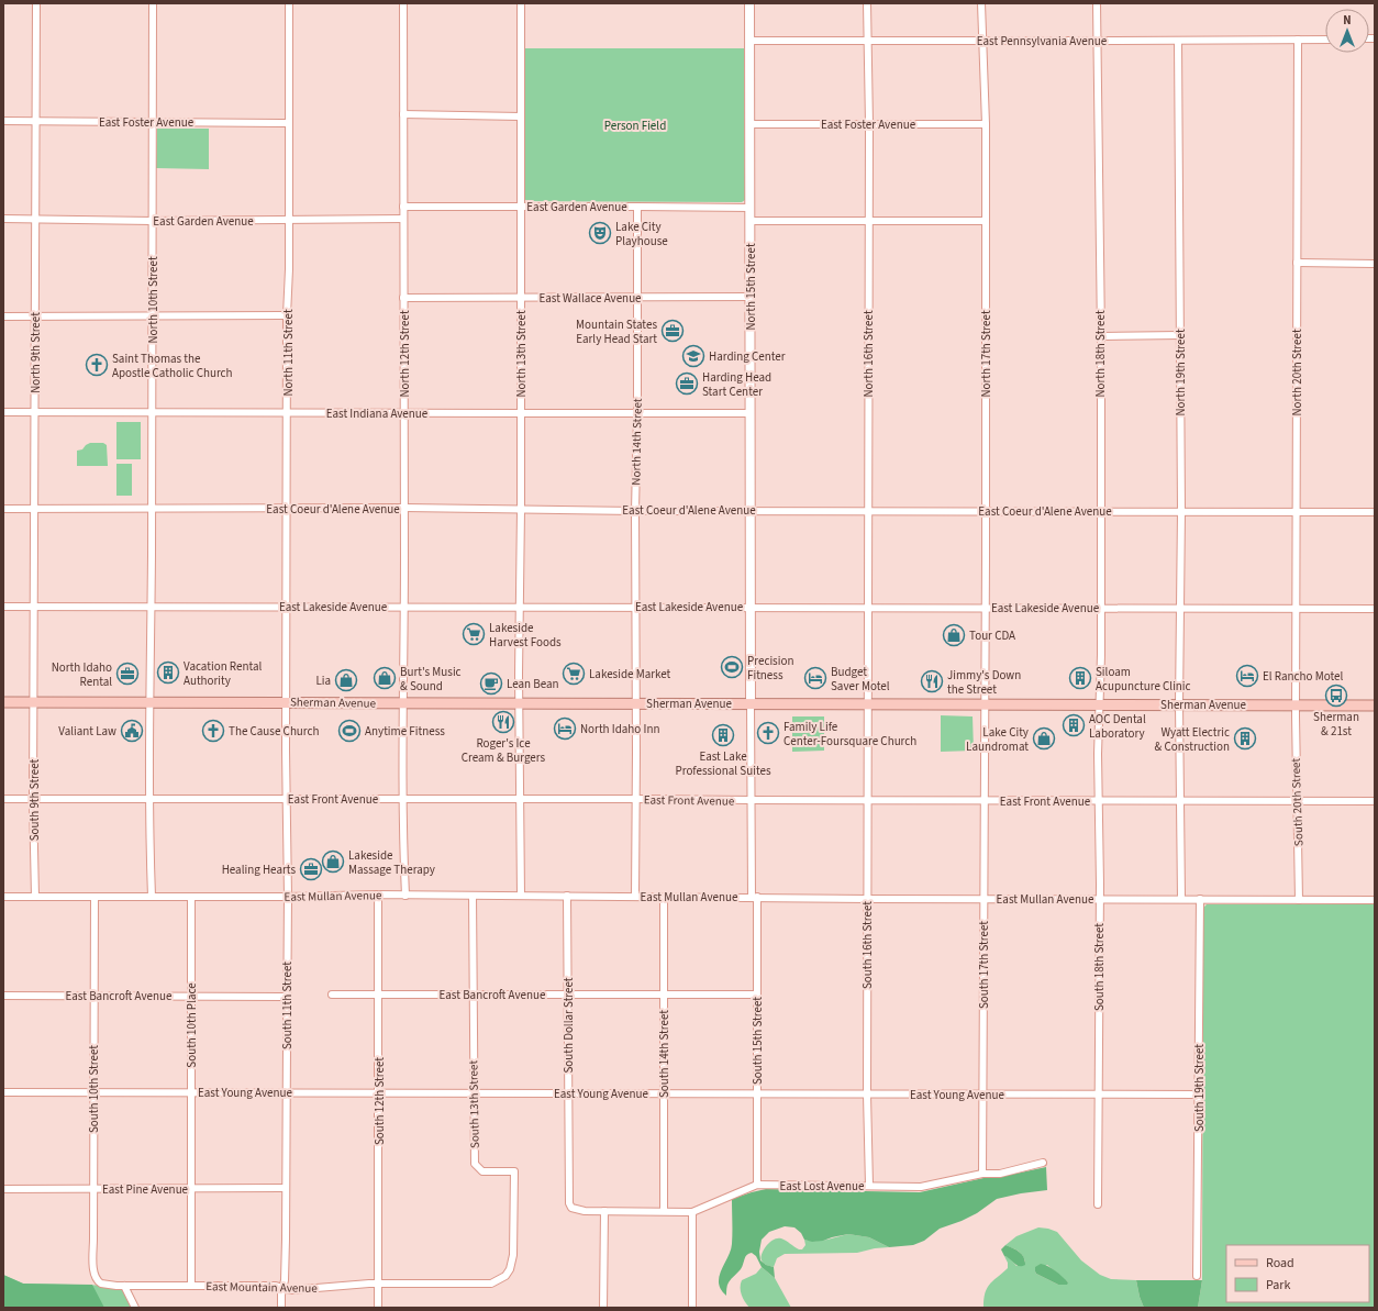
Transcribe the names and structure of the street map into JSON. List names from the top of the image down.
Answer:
{
  "streets": {
    "main road": ["North 15th Street", "Sherman Avenue"],
    "street": [
      "East Pennsylvania Avenue",
      "East Foster Avenue",
      "East Garden Avenue",
      "East Wallace Avenue",
      "North 10th Street",
      "North 9th Street",
      "North 11th Street",
      "North 12th Street",
      "North 13th Street",
      "North 16th Street",
      "North 17th Street",
      "North 18th Street",
      "North 19th Street",
      "North 20th Street",
      "East Indiana Avenue",
      "North 14th Street",
      "East Coeur d'Alene Avenue",
      "East Lakeside Avenue",
      "East Front Avenue",
      "South 9th Street",
      "South 20th Street",
      "East Mullan Avenue",
      "South 16th Street",
      "South 17th Street",
      "South 18th Street",
      "East Bancroft Avenue",
      "South 11th Street",
      "South 10th Place",
      "South Dollar Street",
      "South 15th Street",
      "South 14th Street",
      "South 19th Street",
      "South 10th Street",
      "East Young Avenue",
      "South 12th Street",
      "South 13th Street",
      "East Lost Avenue",
      "East Pine Avenue",
      "East Mountain Avenue"
    ]
  },
  "crossings": [
    ["East Pennsylvania Avenue", "North 15th Street"],
    ["East Pennsylvania Avenue", "North 16th Street"],
    ["East Pennsylvania Avenue", "North 17th Street"],
    ["East Pennsylvania Avenue", "North 18th Street"],
    ["East Pennsylvania Avenue", "North 19th Street"],
    ["East Pennsylvania Avenue", "North 20th Street"],
    ["East Foster Avenue", "North 15th Street"],
    ["East Foster Avenue", "North 10th Street"],
    ["East Foster Avenue", "North 9th Street"],
    ["East Foster Avenue", "North 11th Street"],
    ["East Foster Avenue", "North 16th Street"],
    ["East Foster Avenue", "North 17th Street"],
    ["East Garden Avenue", "North 15th Street"],
    ["East Garden Avenue", "North 10th Street"],
    ["East Garden Avenue", "North 9th Street"],
    ["East Garden Avenue", "North 11th Street"],
    ["East Garden Avenue", "North 12th Street"],
    ["East Garden Avenue", "North 13th Street"],
    ["East Garden Avenue", "North 14th Street"],
    ["North 15th Street", "East Wallace Avenue"],
    ["North 15th Street", "East Indiana Avenue"],
    ["North 15th Street", "East Coeur d'Alene Avenue"],
    ["North 15th Street", "East Lakeside Avenue"],
    ["North 15th Street", "Sherman Avenue"],
    ["North 15th Street", "South 15th Street"],
    ["East Wallace Avenue", "North 12th Street"],
    ["East Wallace Avenue", "North 13th Street"],
    ["East Wallace Avenue", "North 14th Street"],
    ["North 10th Street", "East Indiana Avenue"],
    ["North 10th Street", "East Coeur d'Alene Avenue"],
    ["North 10th Street", "East Lakeside Avenue"],
    ["North 10th Street", "Sherman Avenue"],
    ["North 9th Street", "East Indiana Avenue"],
    ["North 9th Street", "East Coeur d'Alene Avenue"],
    ["North 9th Street", "East Lakeside Avenue"],
    ["North 9th Street", "Sherman Avenue"],
    ["North 9th Street", "South 9th Street"],
    ["North 11th Street", "East Indiana Avenue"],
    ["North 11th Street", "East Coeur d'Alene Avenue"],
    ["North 11th Street", "East Lakeside Avenue"],
    ["North 11th Street", "Sherman Avenue"],
    ["North 11th Street", "South 11th Street"],
    ["North 12th Street", "East Indiana Avenue"],
    ["North 12th Street", "East Coeur d'Alene Avenue"],
    ["North 12th Street", "East Lakeside Avenue"],
    ["North 12th Street", "Sherman Avenue"],
    ["North 13th Street", "East Indiana Avenue"],
    ["North 13th Street", "East Coeur d'Alene Avenue"],
    ["North 13th Street", "East Lakeside Avenue"],
    ["North 13th Street", "Sherman Avenue"],
    ["North 16th Street", "East Coeur d'Alene Avenue"],
    ["North 16th Street", "East Lakeside Avenue"],
    ["North 16th Street", "Sherman Avenue"],
    ["North 16th Street", "South 16th Street"],
    ["North 17th Street", "East Coeur d'Alene Avenue"],
    ["North 17th Street", "East Lakeside Avenue"],
    ["North 17th Street", "Sherman Avenue"],
    ["North 17th Street", "South 17th Street"],
    ["North 18th Street", "East Coeur d'Alene Avenue"],
    ["North 18th Street", "East Lakeside Avenue"],
    ["North 18th Street", "Sherman Avenue"],
    ["North 18th Street", "South 18th Street"],
    ["North 19th Street", "East Coeur d'Alene Avenue"],
    ["North 19th Street", "East Lakeside Avenue"],
    ["North 19th Street", "Sherman Avenue"],
    ["North 20th Street", "East Coeur d'Alene Avenue"],
    ["North 20th Street", "East Lakeside Avenue"],
    ["North 20th Street", "Sherman Avenue"],
    ["North 20th Street", "South 20th Street"],
    ["East Indiana Avenue", "North 14th Street"],
    ["North 14th Street", "East Coeur d'Alene Avenue"],
    ["North 14th Street", "East Lakeside Avenue"],
    ["North 14th Street", "Sherman Avenue"],
    ["Sherman Avenue", "South 9th Street"],
    ["Sherman Avenue", "South 20th Street"],
    ["Sherman Avenue", "South 16th Street"],
    ["Sherman Avenue", "South 17th Street"],
    ["Sherman Avenue", "South 18th Street"],
    ["Sherman Avenue", "South 11th Street"],
    ["Sherman Avenue", "South 15th Street"],
    ["East Front Avenue", "South 9th Street"],
    ["East Front Avenue", "South 20th Street"],
    ["East Front Avenue", "South 16th Street"],
    ["East Front Avenue", "South 17th Street"],
    ["East Front Avenue", "South 18th Street"],
    ["East Front Avenue", "South 11th Street"],
    ["East Front Avenue", "South 15th Street"],
    ["South 9th Street", "East Mullan Avenue"],
    ["South 20th Street", "East Mullan Avenue"],
    ["East Mullan Avenue", "South 16th Street"],
    ["East Mullan Avenue", "South 17th Street"],
    ["East Mullan Avenue", "South 18th Street"],
    ["East Mullan Avenue", "South 11th Street"],
    ["East Mullan Avenue", "South 10th Place"],
    ["East Mullan Avenue", "South Dollar Street"],
    ["East Mullan Avenue", "South 15th Street"],
    ["East Mullan Avenue", "South 14th Street"],
    ["East Mullan Avenue", "South 19th Street"],
    ["East Mullan Avenue", "South 10th Street"],
    ["East Mullan Avenue", "South 12th Street"],
    ["East Mullan Avenue", "South 13th Street"],
    ["South 16th Street", "East Young Avenue"],
    ["South 16th Street", "East Lost Avenue"],
    ["South 17th Street", "East Young Avenue"],
    ["South 17th Street", "East Lost Avenue"],
    ["South 18th Street", "East Young Avenue"],
    ["East Bancroft Avenue", "South 11th Street"],
    ["East Bancroft Avenue", "South 10th Place"],
    ["East Bancroft Avenue", "South Dollar Street"],
    ["East Bancroft Avenue", "South 15th Street"],
    ["East Bancroft Avenue", "South 14th Street"],
    ["East Bancroft Avenue", "South 10th Street"],
    ["East Bancroft Avenue", "South 12th Street"],
    ["East Bancroft Avenue", "South 13th Street"],
    ["South 11th Street", "East Young Avenue"],
    ["South 11th Street", "East Pine Avenue"],
    ["South 11th Street", "East Mountain Avenue"],
    ["South 10th Place", "East Young Avenue"],
    ["South 10th Place", "East Pine Avenue"],
    ["South 10th Place", "East Mountain Avenue"],
    ["South Dollar Street", "East Young Avenue"],
    ["South Dollar Street", "East Lost Avenue"],
    ["South 15th Street", "East Young Avenue"],
    ["South 15th Street", "East Lost Avenue"],
    ["South 14th Street", "East Young Avenue"],
    ["South 14th Street", "East Lost Avenue"],
    ["South 19th Street", "East Young Avenue"],
    ["South 10th Street", "East Young Avenue"],
    ["South 10th Street", "East Pine Avenue"],
    ["South 10th Street", "East Mountain Avenue"],
    ["East Young Avenue", "South 12th Street"],
    ["East Young Avenue", "South 13th Street"],
    ["South 12th Street", "East Mountain Avenue"],
    ["South 13th Street", "East Mountain Avenue"]
  ],
  "parks": ["Person Field"],
  "places": {
    "theatre": ["Lake City Playhouse"],
    "office": [
      "Mountain States Early Head Start",
      "Harding Head Start Center",
      "North Idaho Rental",
      "Healing Hearts"
    ],
    "school or university": ["Harding Center"],
    "church": ["Saint Thomas the Apostle Catholic Church", "The Cause Church", "Family Life Center-Foursquare Church"],
    "supermarket": ["Lakeside Harvest Foods", "Lakeside Market"],
    "shop": [
      "Tour CDA",
      "Burt's Music & Sound",
      "Lia",
      "Lake City Laundromat",
      "Lakeside Massage Therapy"
    ],
    "sports": ["Precision Fitness", "Anytime Fitness"],
    "building": [
      "Vacation Rental Authority",
      "Siloam Acupuncture Clinic",
      "AOC Dental Laboratory",
      "East Lake Professional Suites",
      "Wyatt Electric & Construction"
    ],
    "hotel": ["El Rancho Motel", "Budget Saver Motel", "North Idaho Inn"],
    "restaurant": ["Jimmy's Down the Street", "Roger's Ice Cream & Burgers"],
    "cafe": ["Lean Bean"],
    "bus stop": ["Sherman & 21st"],
    "public building": ["Valiant Law"]
  },
  "legend": ["Road", "Park"],
  "north": "top"
}
